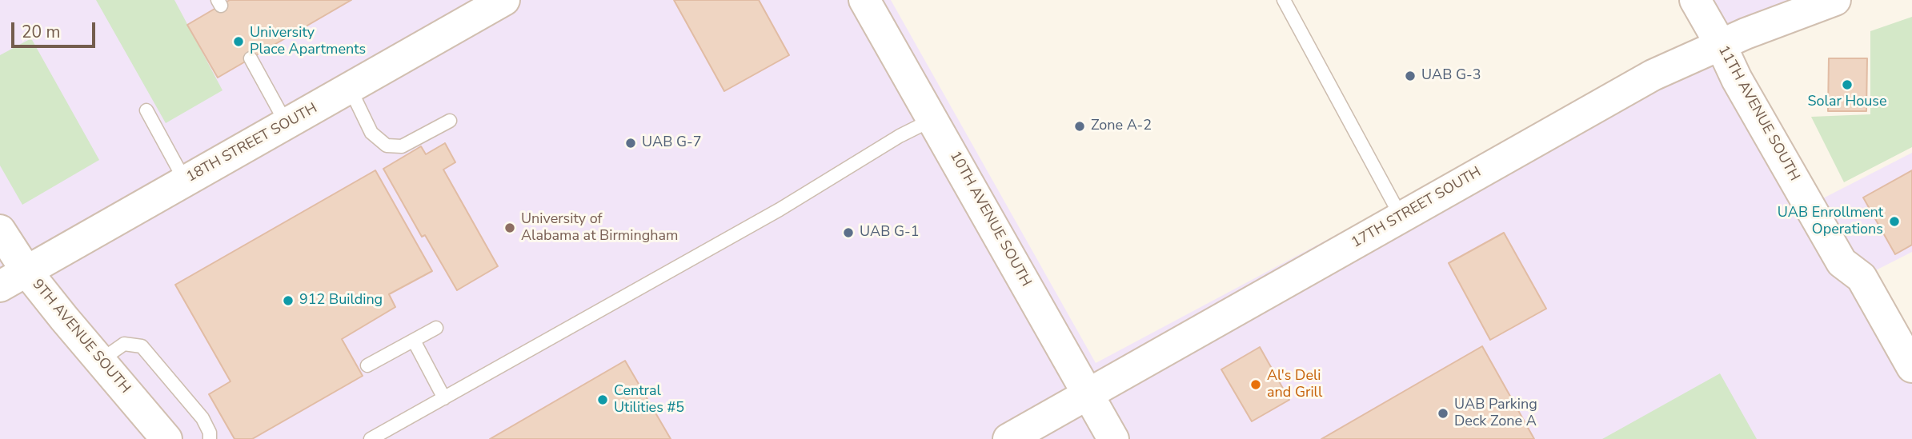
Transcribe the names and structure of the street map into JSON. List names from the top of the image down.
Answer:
{
  "streets": {
    "street": [
      "11TH AVENUE SOUTH",
      "18TH STREET SOUTH",
      "17TH STREET SOUTH",
      "10TH AVENUE SOUTH",
      "9TH AVENUE SOUTH"
    ]
  },
  "crossings": [
    ["11TH AVENUE SOUTH", "17TH STREET SOUTH"],
    ["18TH STREET SOUTH", "9TH AVENUE SOUTH"],
    ["17TH STREET SOUTH", "10TH AVENUE SOUTH"]
  ],
  "places": [
    "University Place Apartments",
    "UAB G-3",
    "Solar House",
    "Zone A-2",
    "UAB G-7",
    "UAB Enrollment Operations",
    "University of Alabama at Birmingham",
    "UAB G-1",
    "912 Building",
    "Al's Deli and Grill",
    "Central Utilities #5",
    "UAB Parking Deck Zone A"
  ],
  "scale_bar": "20 m"
}
